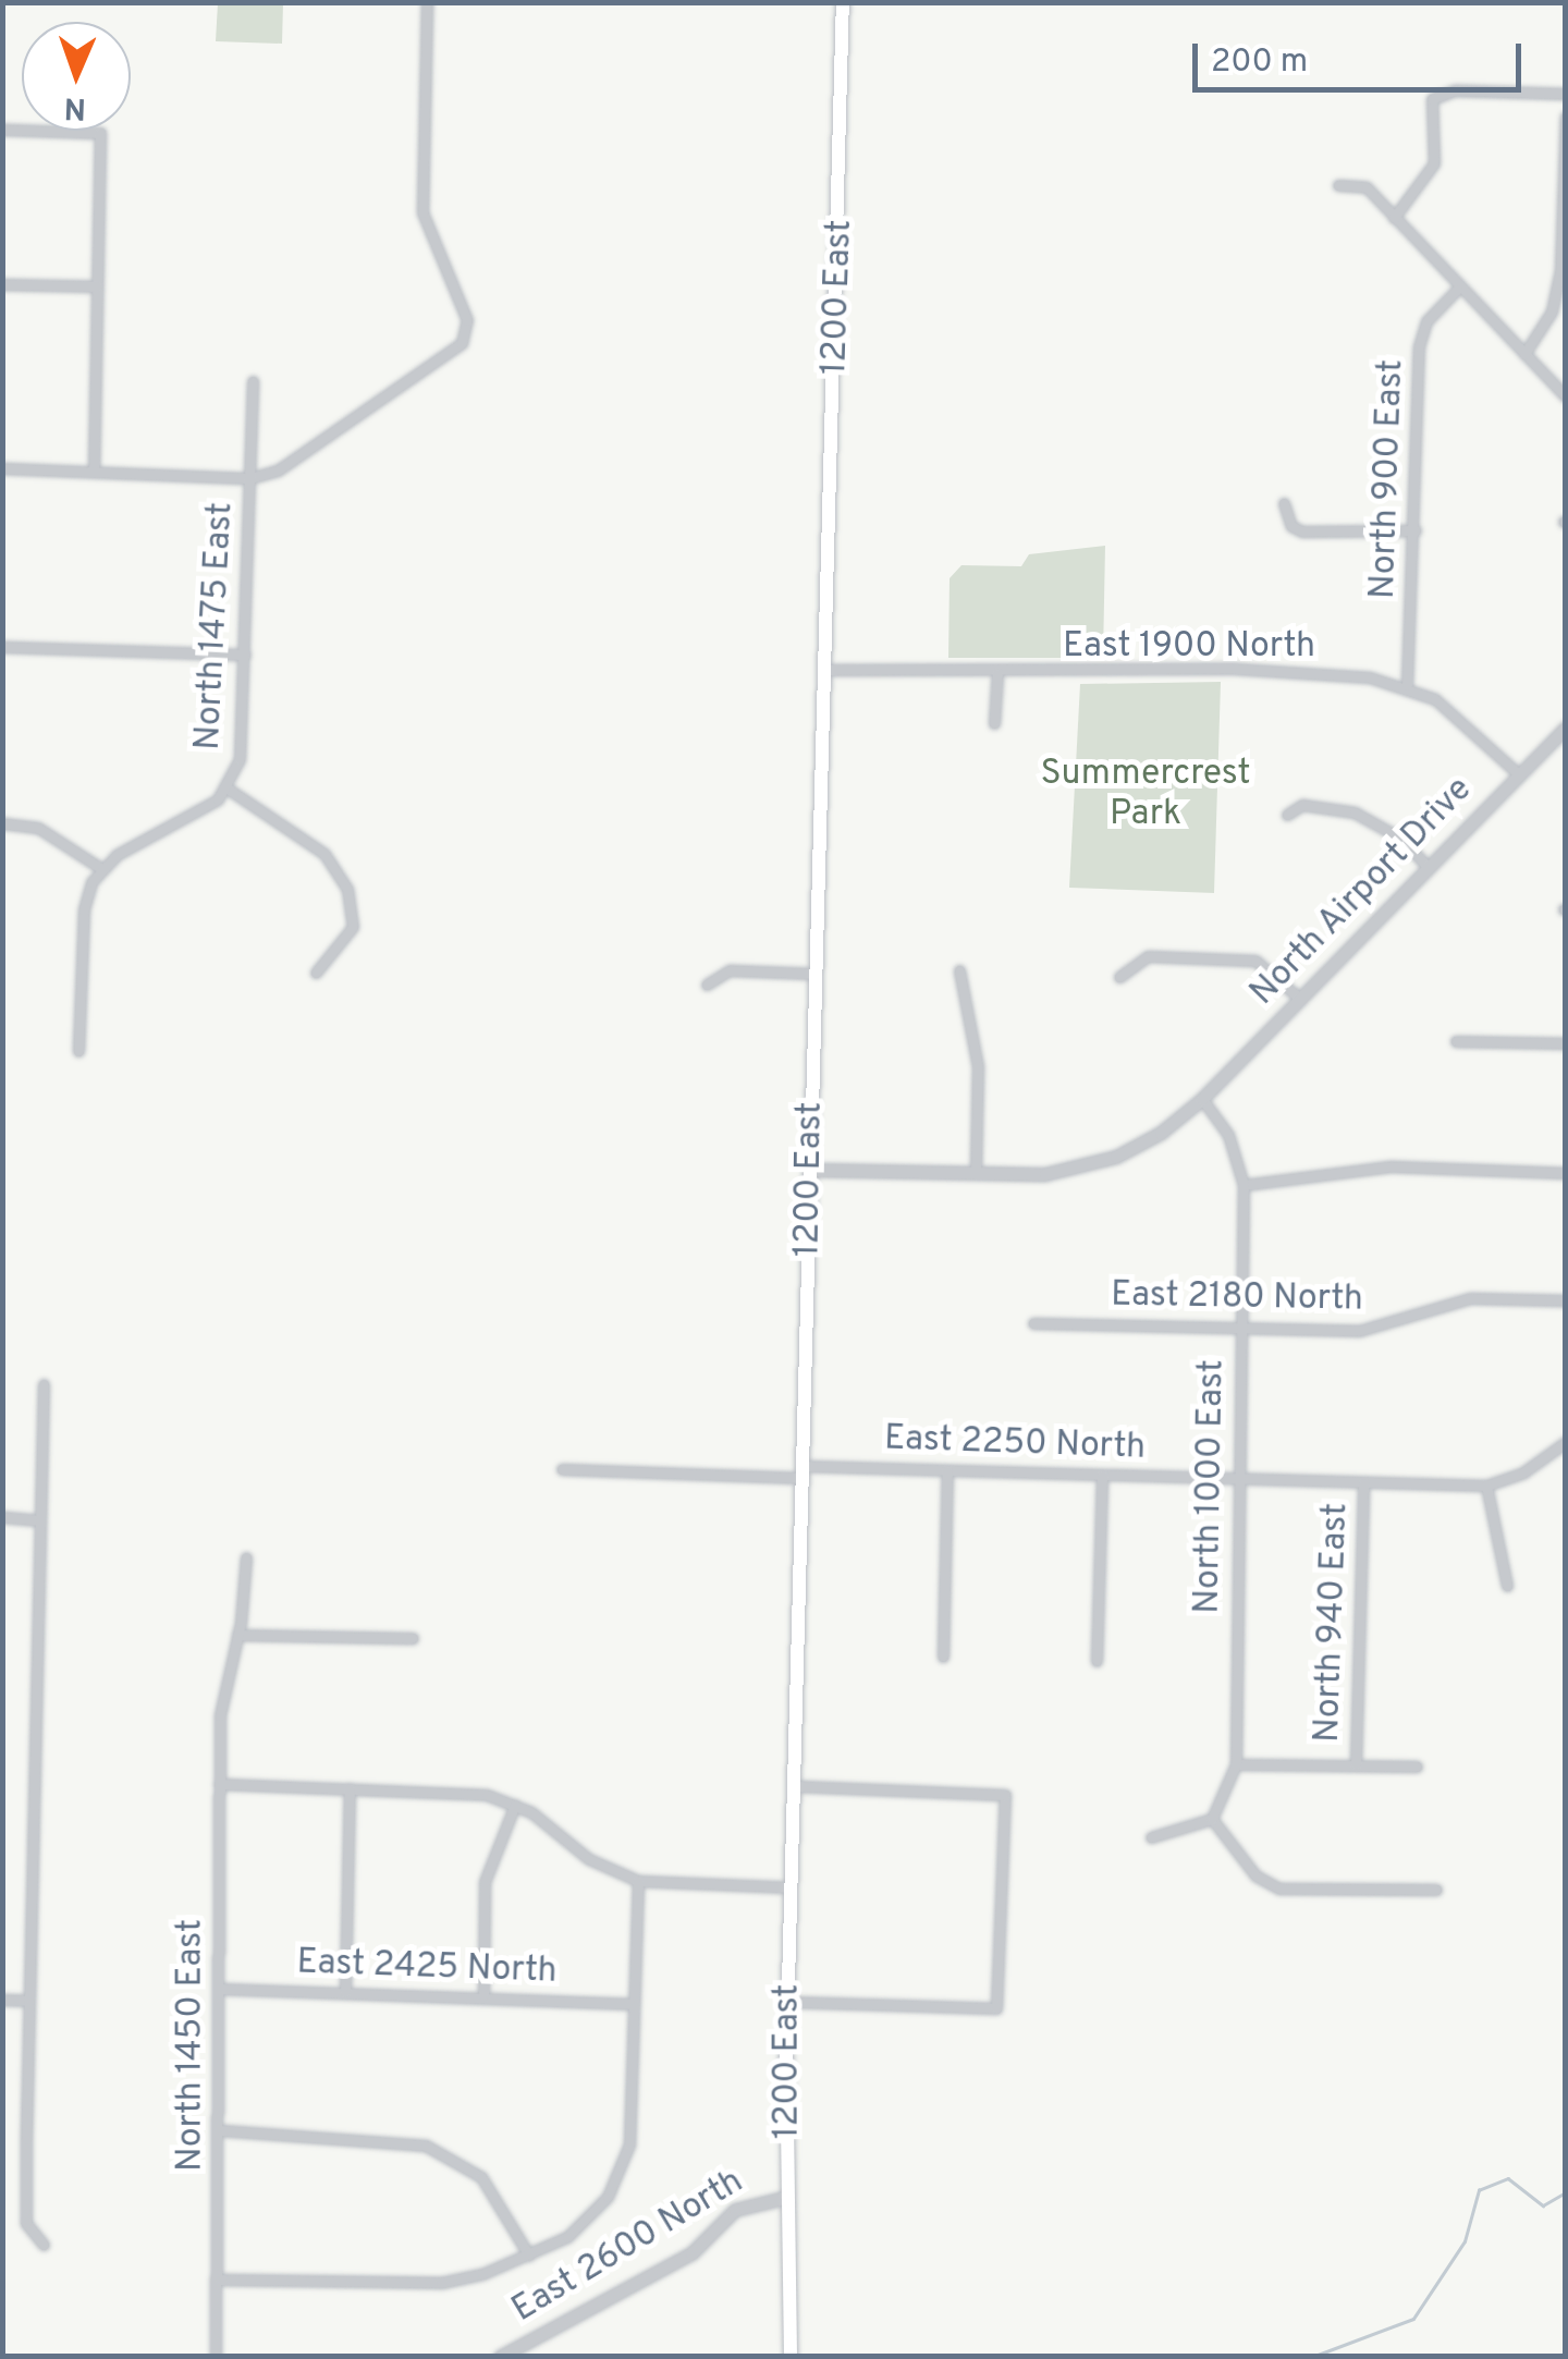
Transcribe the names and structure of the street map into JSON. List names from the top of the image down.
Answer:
{
  "streets": {
    "main road": ["1200 East"],
    "street": [
      "North 900 East",
      "North 1475 East",
      "East 1900 North",
      "North Airport Drive",
      "East 2180 North",
      "East 2250 North",
      "North 1000 East",
      "North 940 East",
      "East 2425 North",
      "North 1450 East",
      "East 2600 North"
    ]
  },
  "crossings": [
    ["1200 East", "East 1900 North"],
    ["1200 East", "North Airport Drive"],
    ["1200 East", "East 2250 North"],
    ["1200 East", "East 2600 North"],
    ["North 900 East", "East 1900 North"],
    ["East 1900 North", "North Airport Drive"],
    ["North Airport Drive", "North 1000 East"],
    ["East 2180 North", "North 1000 East"],
    ["East 2250 North", "North 1000 East"],
    ["East 2250 North", "North 940 East"],
    ["East 2425 North", "North 1450 East"]
  ],
  "parks": ["Summercrest Park"],
  "scale_bar": "200 m",
  "north": "bottom"
}
